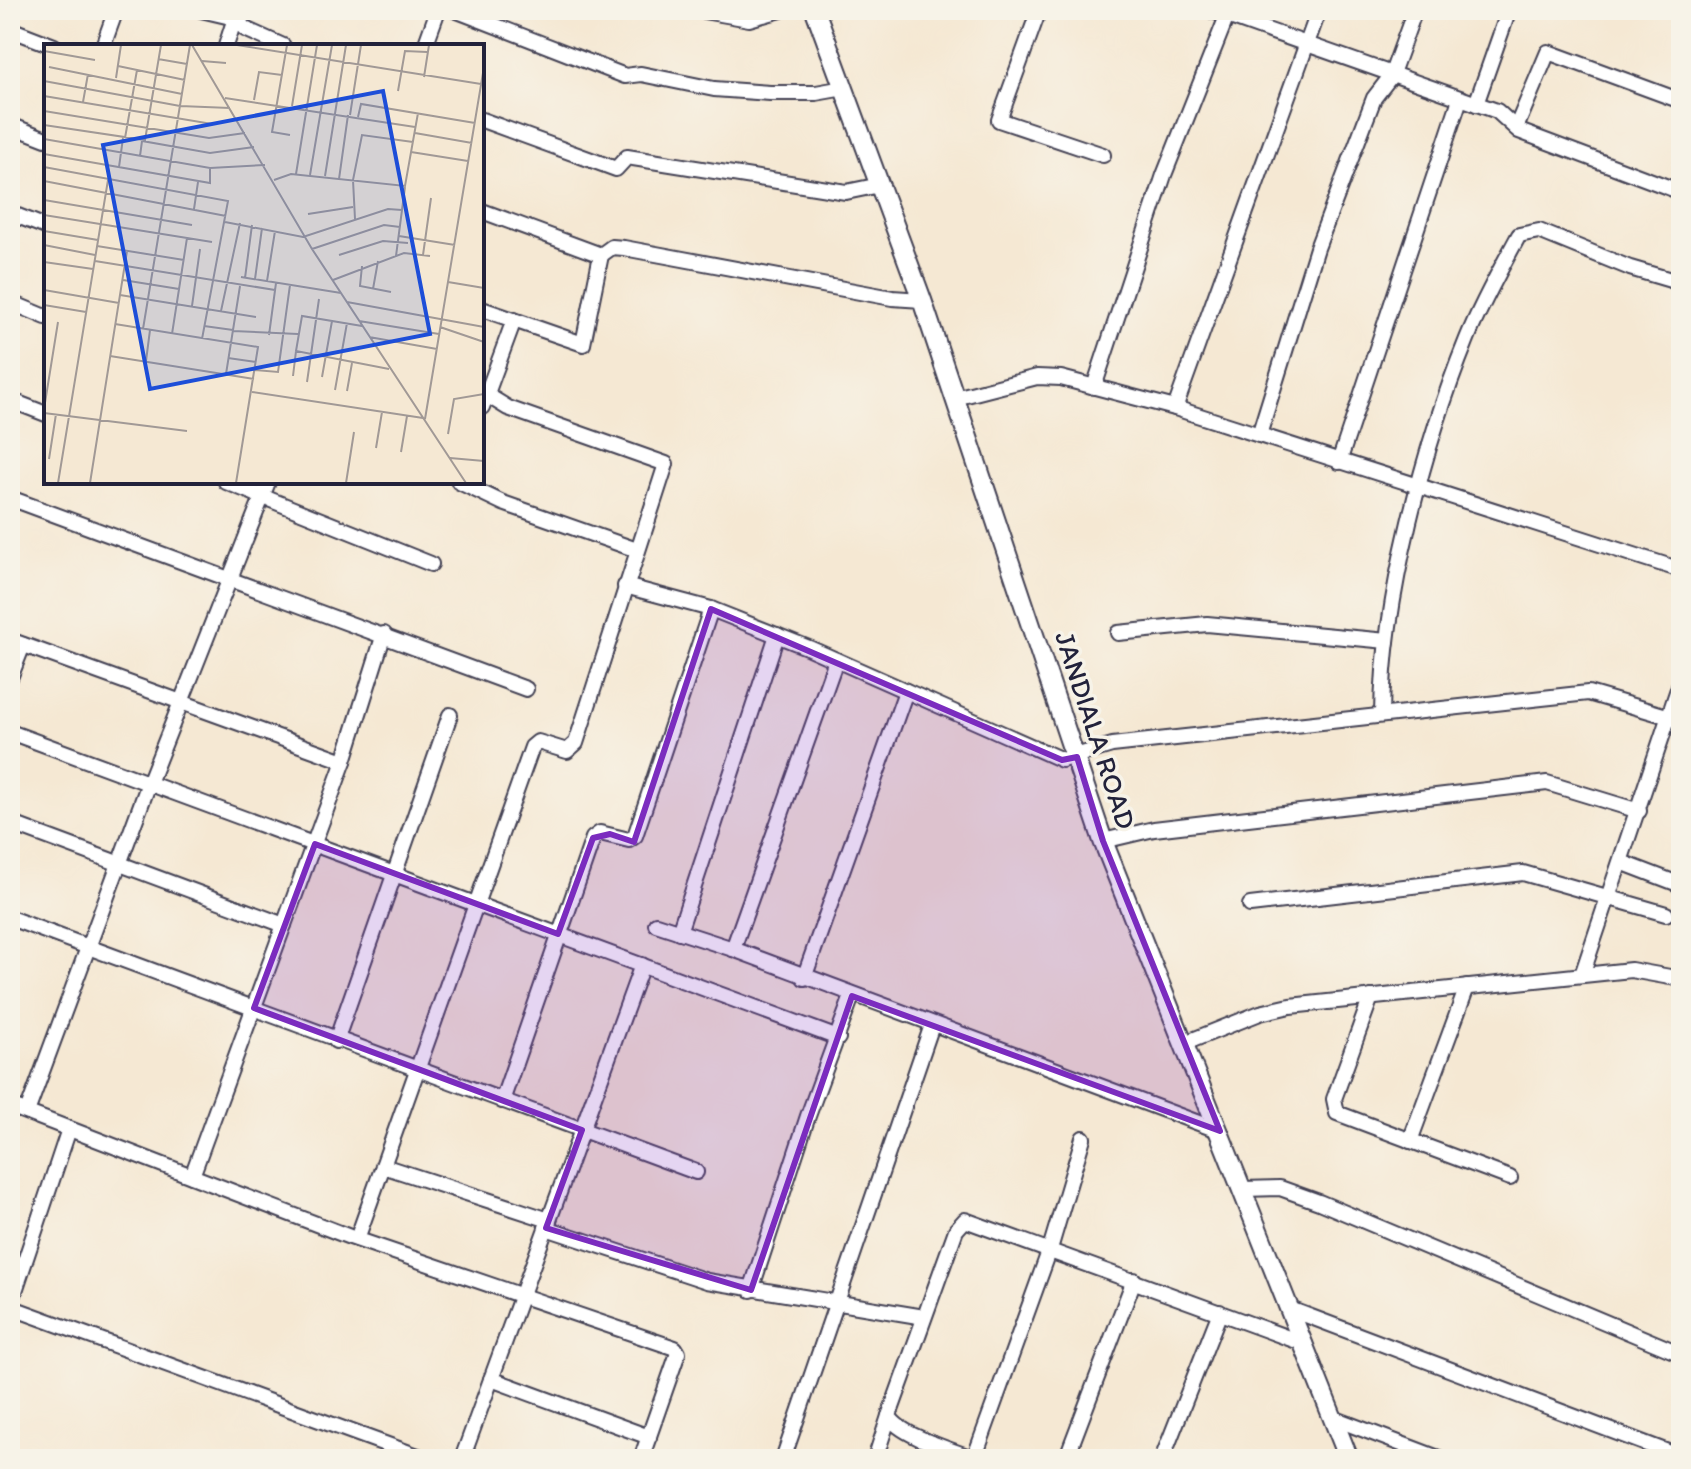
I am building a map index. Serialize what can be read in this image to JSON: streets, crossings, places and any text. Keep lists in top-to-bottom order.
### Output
{
  "streets": {
    "street": ["JANDIALA ROAD"]
  }
}
